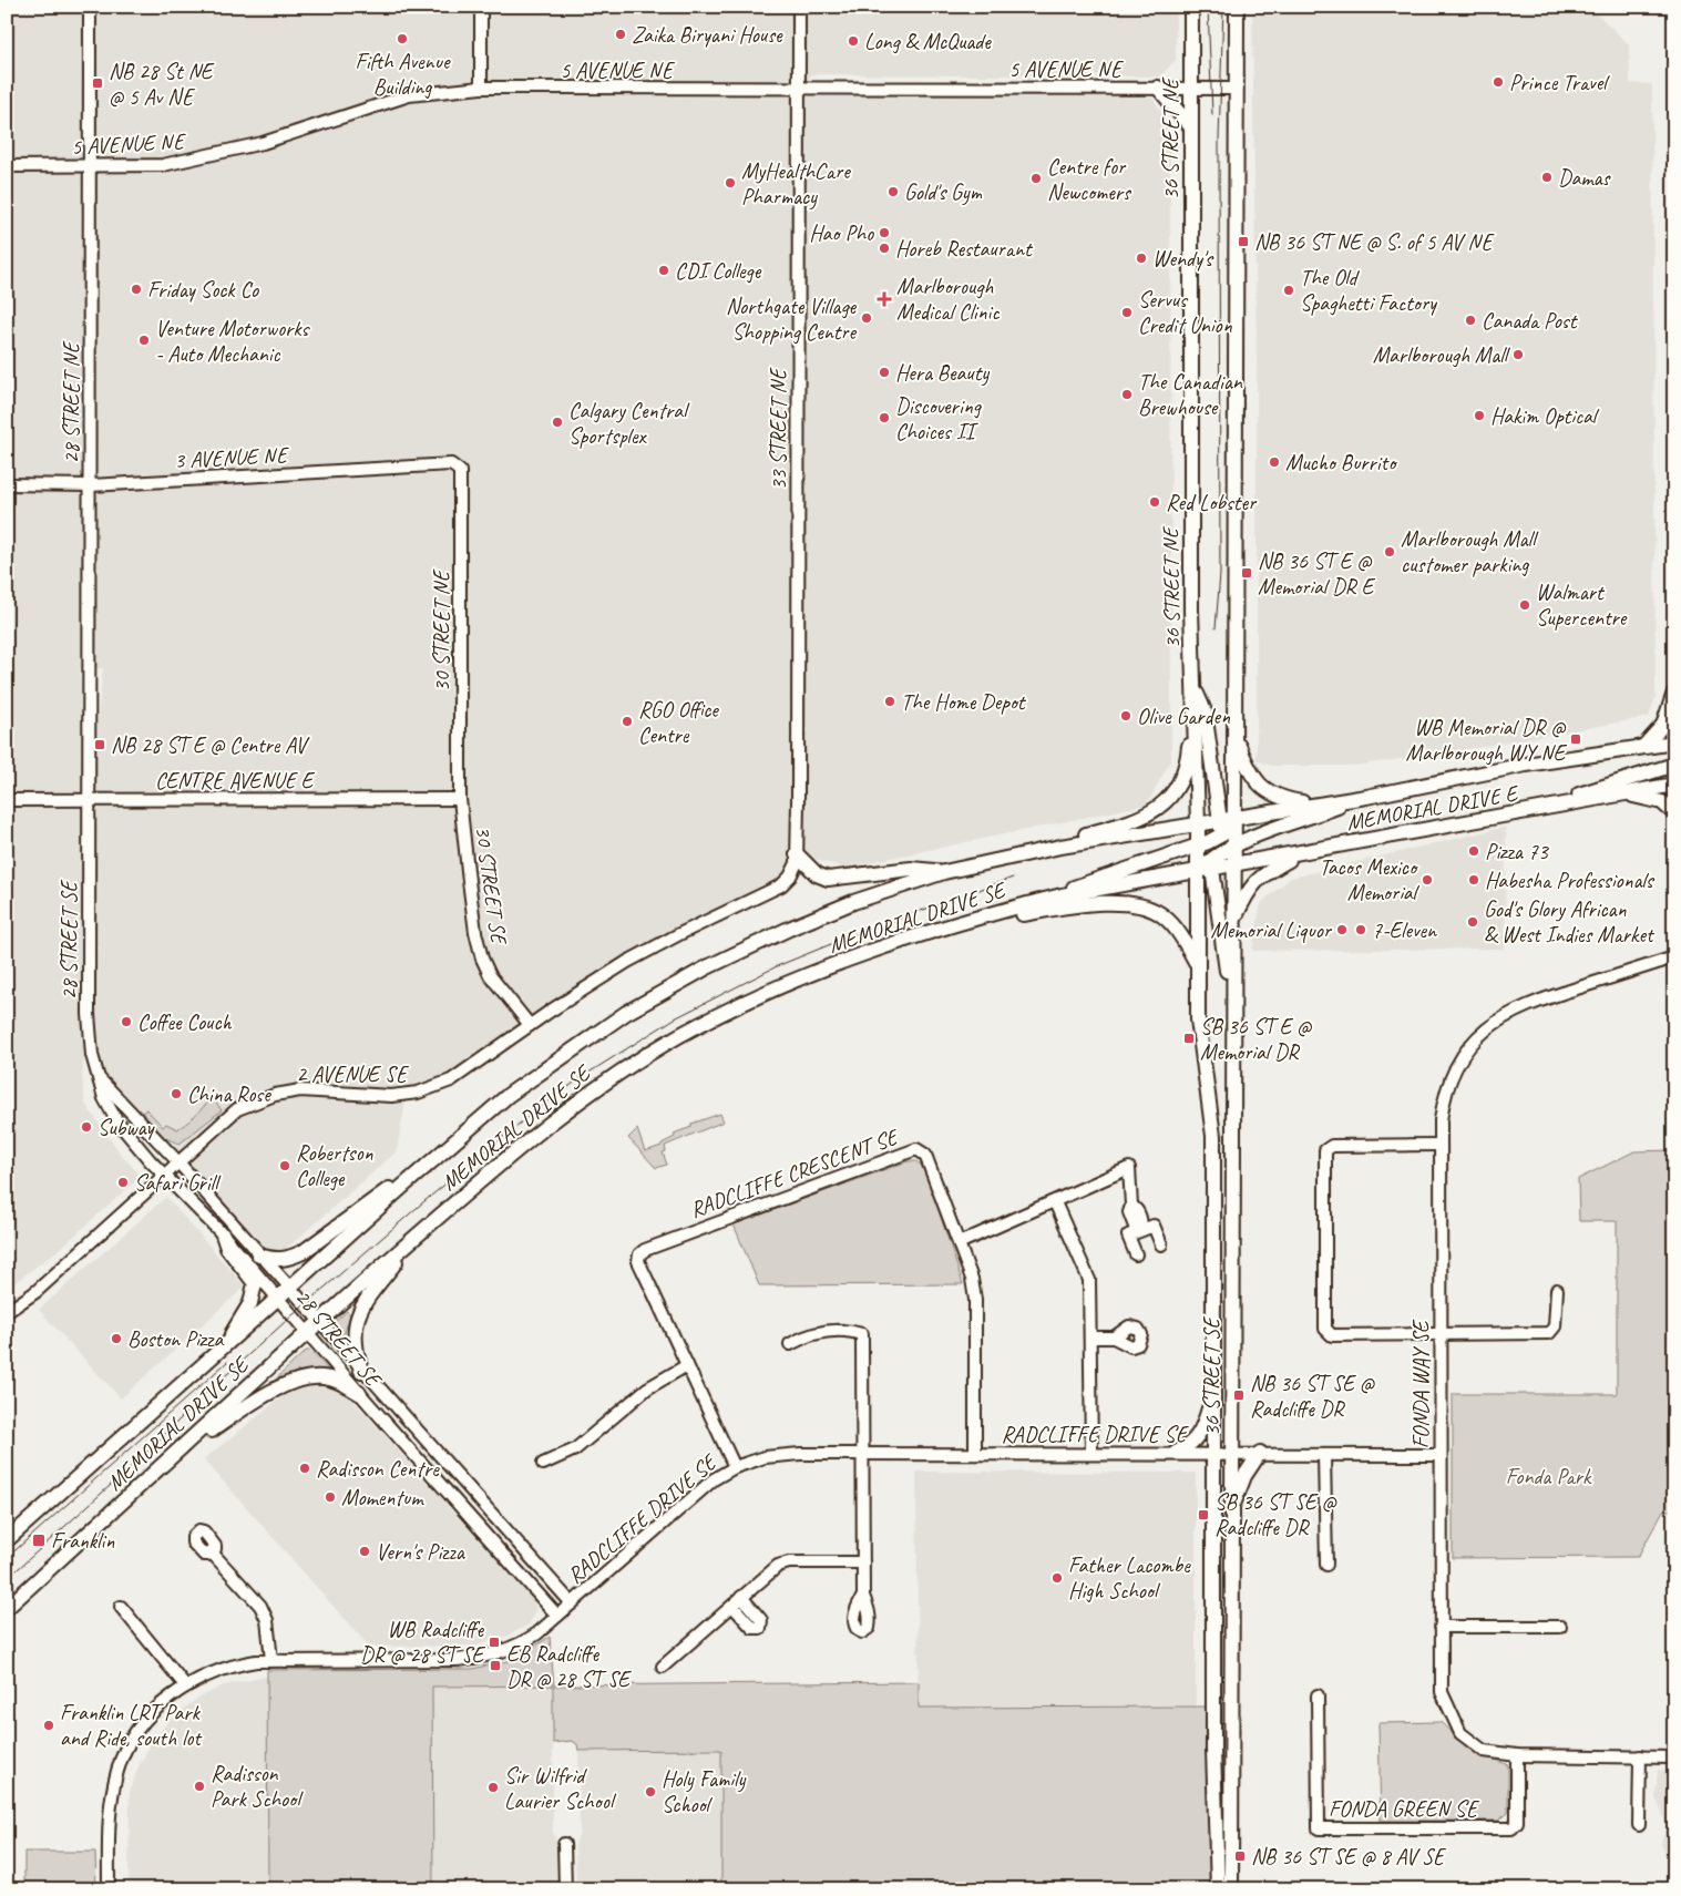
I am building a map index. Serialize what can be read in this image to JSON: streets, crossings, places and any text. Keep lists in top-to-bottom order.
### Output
{
  "streets": {
    "main road": [
      "36 STREET NE",
      "MEMORIAL DRIVE E",
      "MEMORIAL DRIVE SE",
      "36 STREET SE"
    ],
    "street": [
      "5 AVENUE NE",
      "28 STREET NE",
      "33 STREET NE",
      "3 AVENUE NE",
      "30 STREET NE",
      "CENTRE AVENUE E",
      "30 STREET SE",
      "28 STREET SE",
      "2 AVENUE SE",
      "RADCLIFFE CRESCENT SE",
      "FONDA WAY SE",
      "RADCLIFFE DRIVE SE",
      "FONDA GREEN SE"
    ]
  },
  "crossings": [
    ["5 AVENUE NE", "36 STREET NE"],
    ["5 AVENUE NE", "28 STREET NE"],
    ["5 AVENUE NE", "33 STREET NE"],
    ["36 STREET NE", "MEMORIAL DRIVE E"],
    ["36 STREET NE", "MEMORIAL DRIVE SE"],
    ["28 STREET NE", "3 AVENUE NE"],
    ["28 STREET NE", "CENTRE AVENUE E"],
    ["28 STREET NE", "28 STREET SE"],
    ["33 STREET NE", "2 AVENUE SE"],
    ["3 AVENUE NE", "30 STREET NE"],
    ["30 STREET NE", "CENTRE AVENUE E"],
    ["30 STREET NE", "30 STREET SE"],
    ["CENTRE AVENUE E", "30 STREET SE"],
    ["CENTRE AVENUE E", "28 STREET SE"],
    ["MEMORIAL DRIVE E", "MEMORIAL DRIVE SE"],
    ["MEMORIAL DRIVE E", "36 STREET SE"],
    ["30 STREET SE", "2 AVENUE SE"],
    ["MEMORIAL DRIVE SE", "28 STREET SE"],
    ["MEMORIAL DRIVE SE", "36 STREET SE"],
    ["28 STREET SE", "2 AVENUE SE"],
    ["28 STREET SE", "RADCLIFFE DRIVE SE"],
    ["RADCLIFFE CRESCENT SE", "RADCLIFFE DRIVE SE"],
    ["36 STREET SE", "RADCLIFFE DRIVE SE"],
    ["FONDA WAY SE", "RADCLIFFE DRIVE SE"],
    ["FONDA WAY SE", "FONDA GREEN SE"]
  ],
  "parks": ["Fonda Park"],
  "places": {
    "other": [
      "Zaika Biryani House",
      "Fifth Avenue Building",
      "Long & McQuade",
      "Prince Travel",
      "Damas",
      "Centre for Newcomers",
      "MyHealthCare Pharmacy",
      "Gold's Gym",
      "Hao Pho",
      "Horeb Restaurant",
      "Wendy's",
      "CDI College",
      "Friday Sock Co",
      "The Old Spaghetti Factory",
      "Servus Credit Union",
      "Northgate Village Shopping Centre",
      "Canada Post",
      "Venture Motorworks - Auto Mechanic",
      "Marlborough Mall",
      "Hera Beauty",
      "The Canadian Brewhouse",
      "Hakim Optical",
      "Discovering Choices II",
      "Calgary Central Sportsplex",
      "Mucho Burrito",
      "Red Lobster",
      "Marlborough Mall customer parking",
      "Walmart Supercentre",
      "The Home Depot",
      "Olive Garden",
      "RGO Office Centre",
      "Pizza 73",
      "Tacos Mexico Memorial",
      "Habesha Professionals",
      "God's Glory African & West Indies Market",
      "Memorial Liquor",
      "7-Eleven",
      "Coffee Couch",
      "China Rose",
      "Subway",
      "Robertson College",
      "Safari Grill",
      "Boston Pizza",
      "Radisson Centre",
      "Momentum",
      "Vern's Pizza",
      "Father Lacombe High School",
      "Franklin LRT Park and Ride, south lot",
      "Radisson Park School",
      "Sir Wilfrid Laurier School",
      "Holy Family School"
    ],
    "transit": [
      "NB 28 St NE @ 5 Av NE",
      "NB 36 ST NE @ S. of 5 AV NE",
      "NB 36 ST E @ Memorial DR E",
      "WB Memorial DR @ Marlborough WY NE",
      "NB 28 ST E @ Centre AV",
      "SB 36 ST E @ Memorial DR",
      "NB 36 ST SE @ Radcliffe DR",
      "SB 36 ST SE @ Radcliffe DR",
      "Franklin",
      "WB Radcliffe DR @ 28 ST SE",
      "EB Radcliffe DR @ 28 ST SE",
      "NB 36 ST SE @ 8 AV SE"
    ],
    "health": ["Marlborough Medical Clinic"]
  }
}
